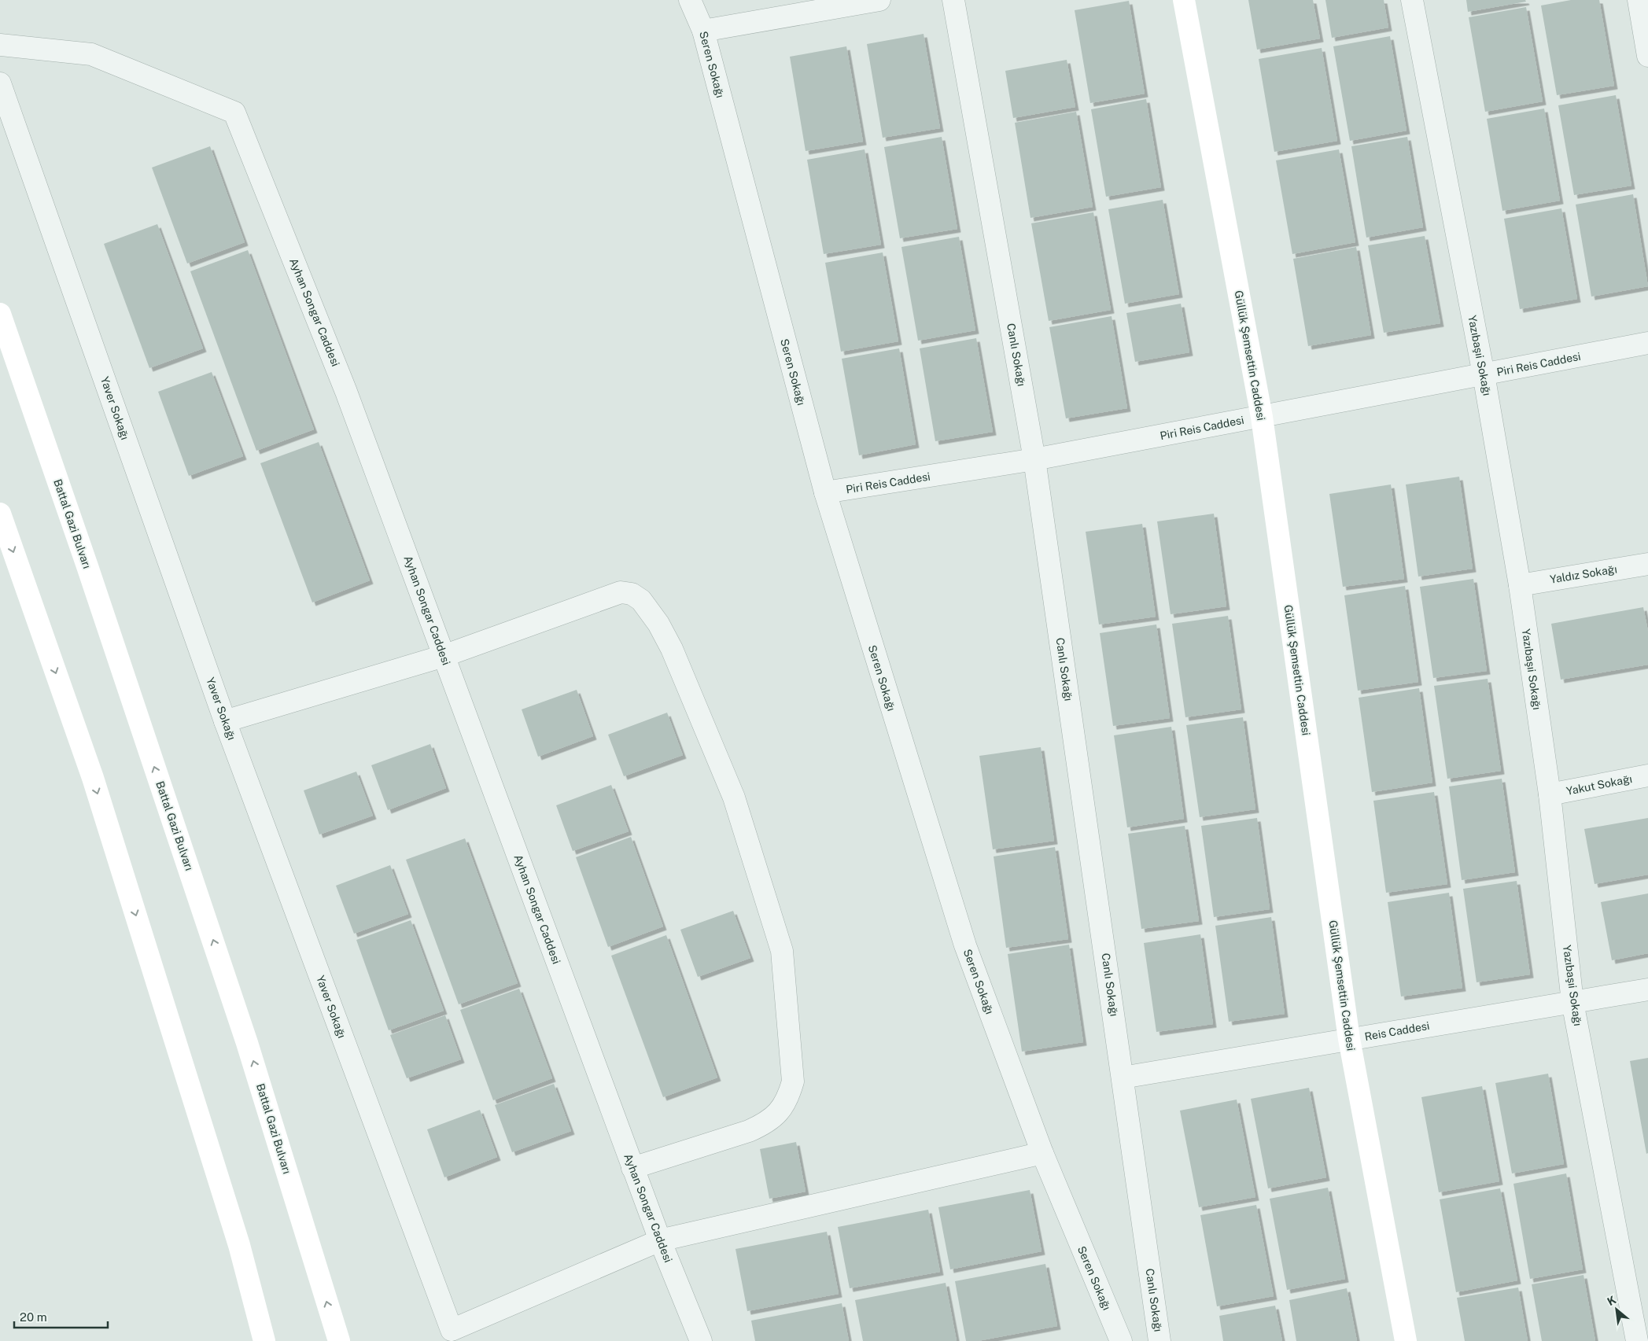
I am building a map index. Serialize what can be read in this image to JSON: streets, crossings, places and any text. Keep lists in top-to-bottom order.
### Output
{
  "streets": {
    "street": [
      "Seren Sokağı",
      "Ayhan Songar Caddesi",
      "Canlı Sokağı",
      "Güllük Şemsettin Caddesi",
      "Yazıbaşıi Sokağı",
      "Piri Reis Caddesi",
      "Yaver Sokağı",
      "Battal Gazi Bulvarı",
      "Yaldız Sokağı",
      "Yakut Sokağı",
      "Reis Caddesi"
    ]
  },
  "crossings": [
    ["Seren Sokağı", "Piri Reis Caddesi"],
    ["Ayhan Songar Caddesi", "Yaver Sokağı"],
    ["Canlı Sokağı", "Piri Reis Caddesi"],
    ["Canlı Sokağı", "Reis Caddesi"],
    ["Güllük Şemsettin Caddesi", "Piri Reis Caddesi"],
    ["Güllük Şemsettin Caddesi", "Reis Caddesi"],
    ["Yazıbaşıi Sokağı", "Piri Reis Caddesi"],
    ["Yazıbaşıi Sokağı", "Yaldız Sokağı"],
    ["Yazıbaşıi Sokağı", "Yakut Sokağı"],
    ["Yazıbaşıi Sokağı", "Reis Caddesi"]
  ],
  "scale_bar": "20 m",
  "north": "top left"
}
